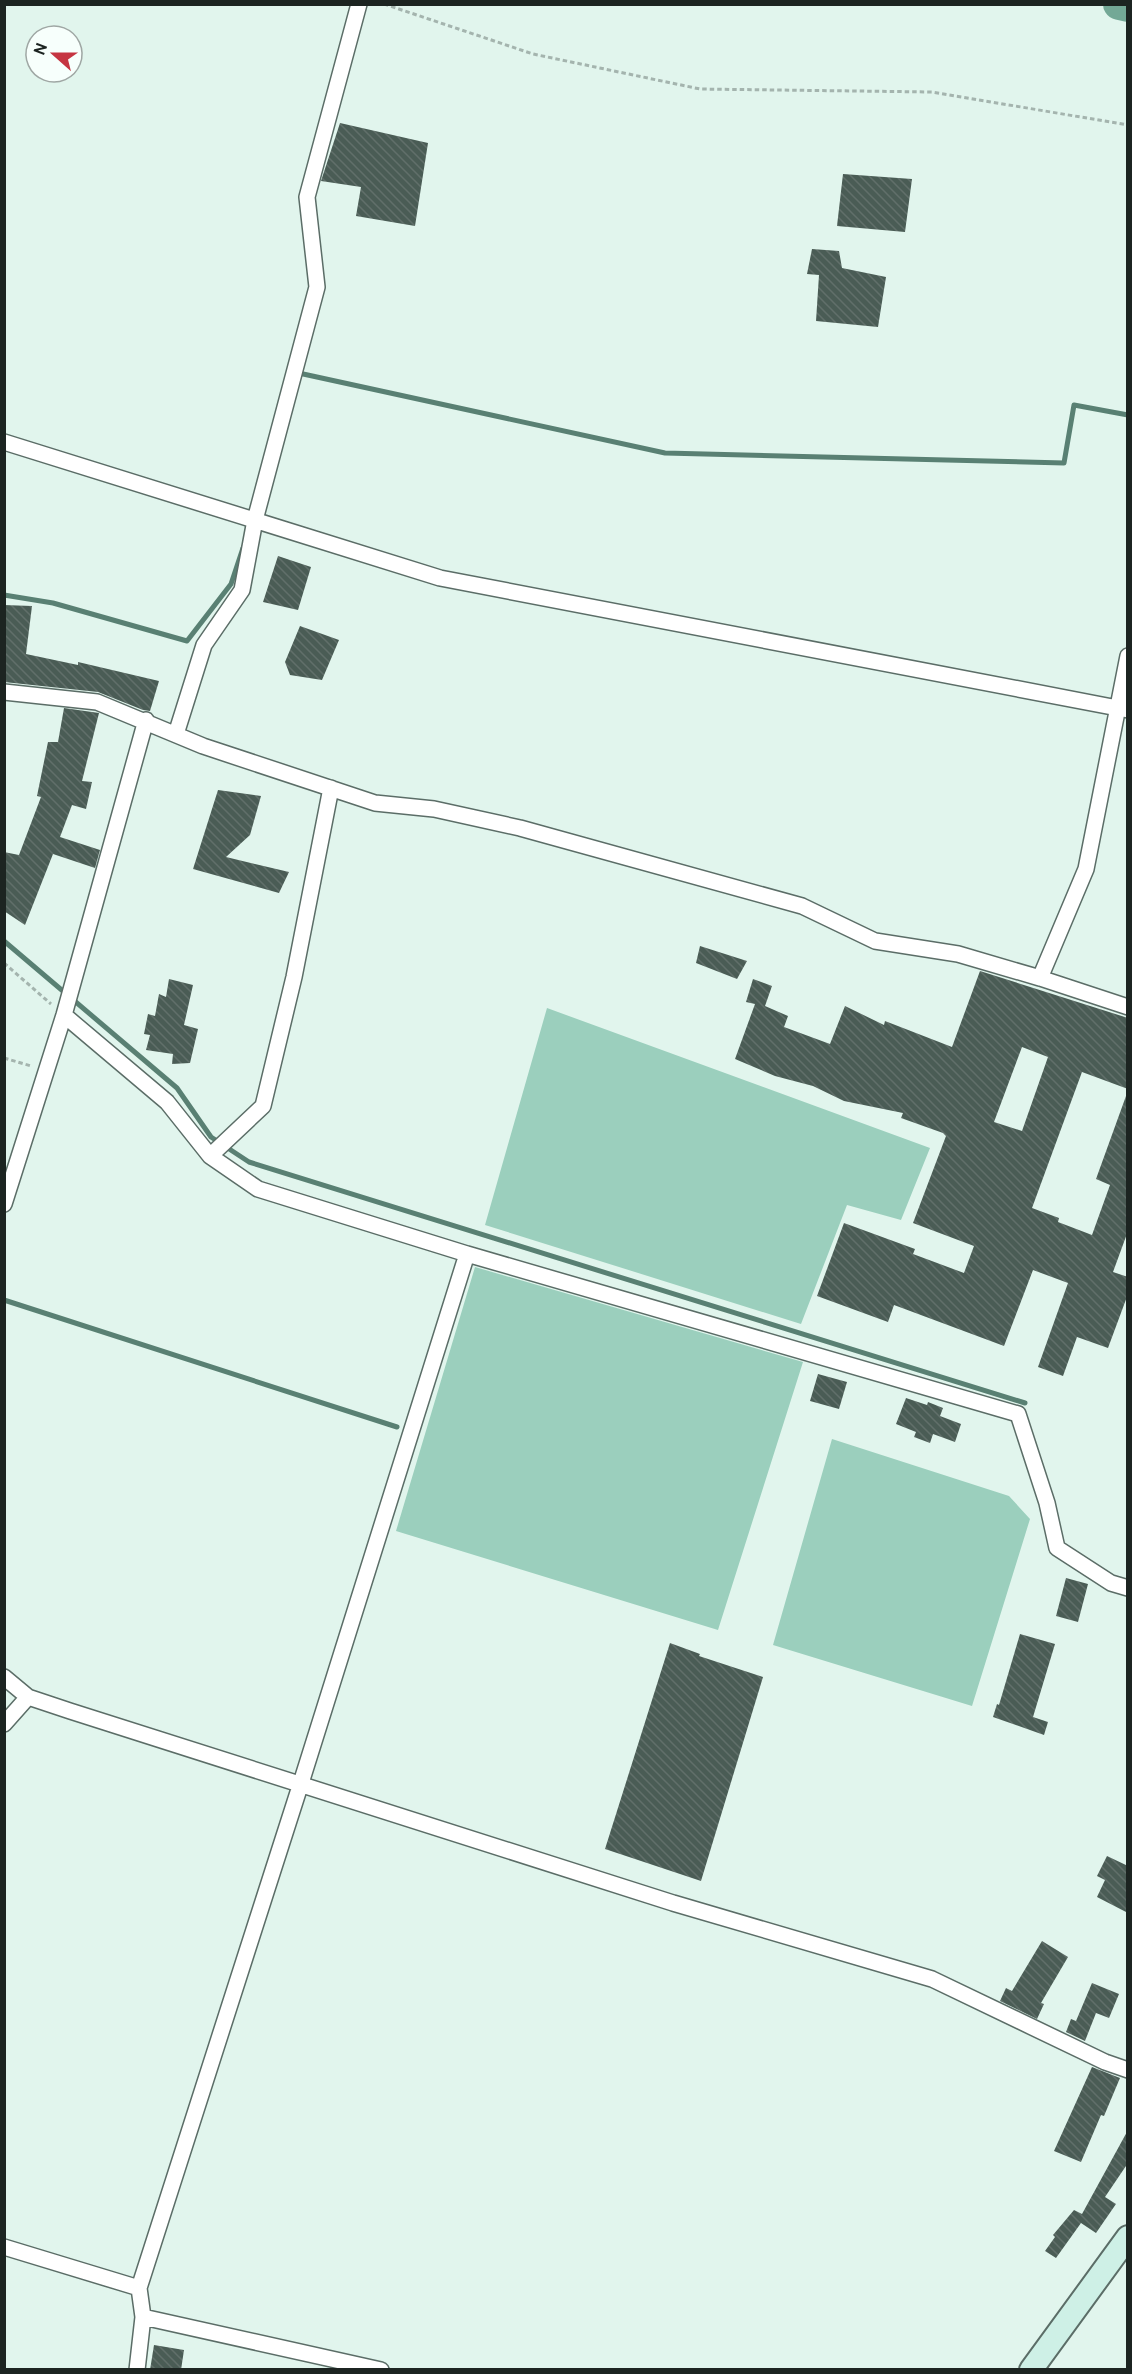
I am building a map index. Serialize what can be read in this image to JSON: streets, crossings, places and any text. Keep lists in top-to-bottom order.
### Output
{
  "north": "left"
}
